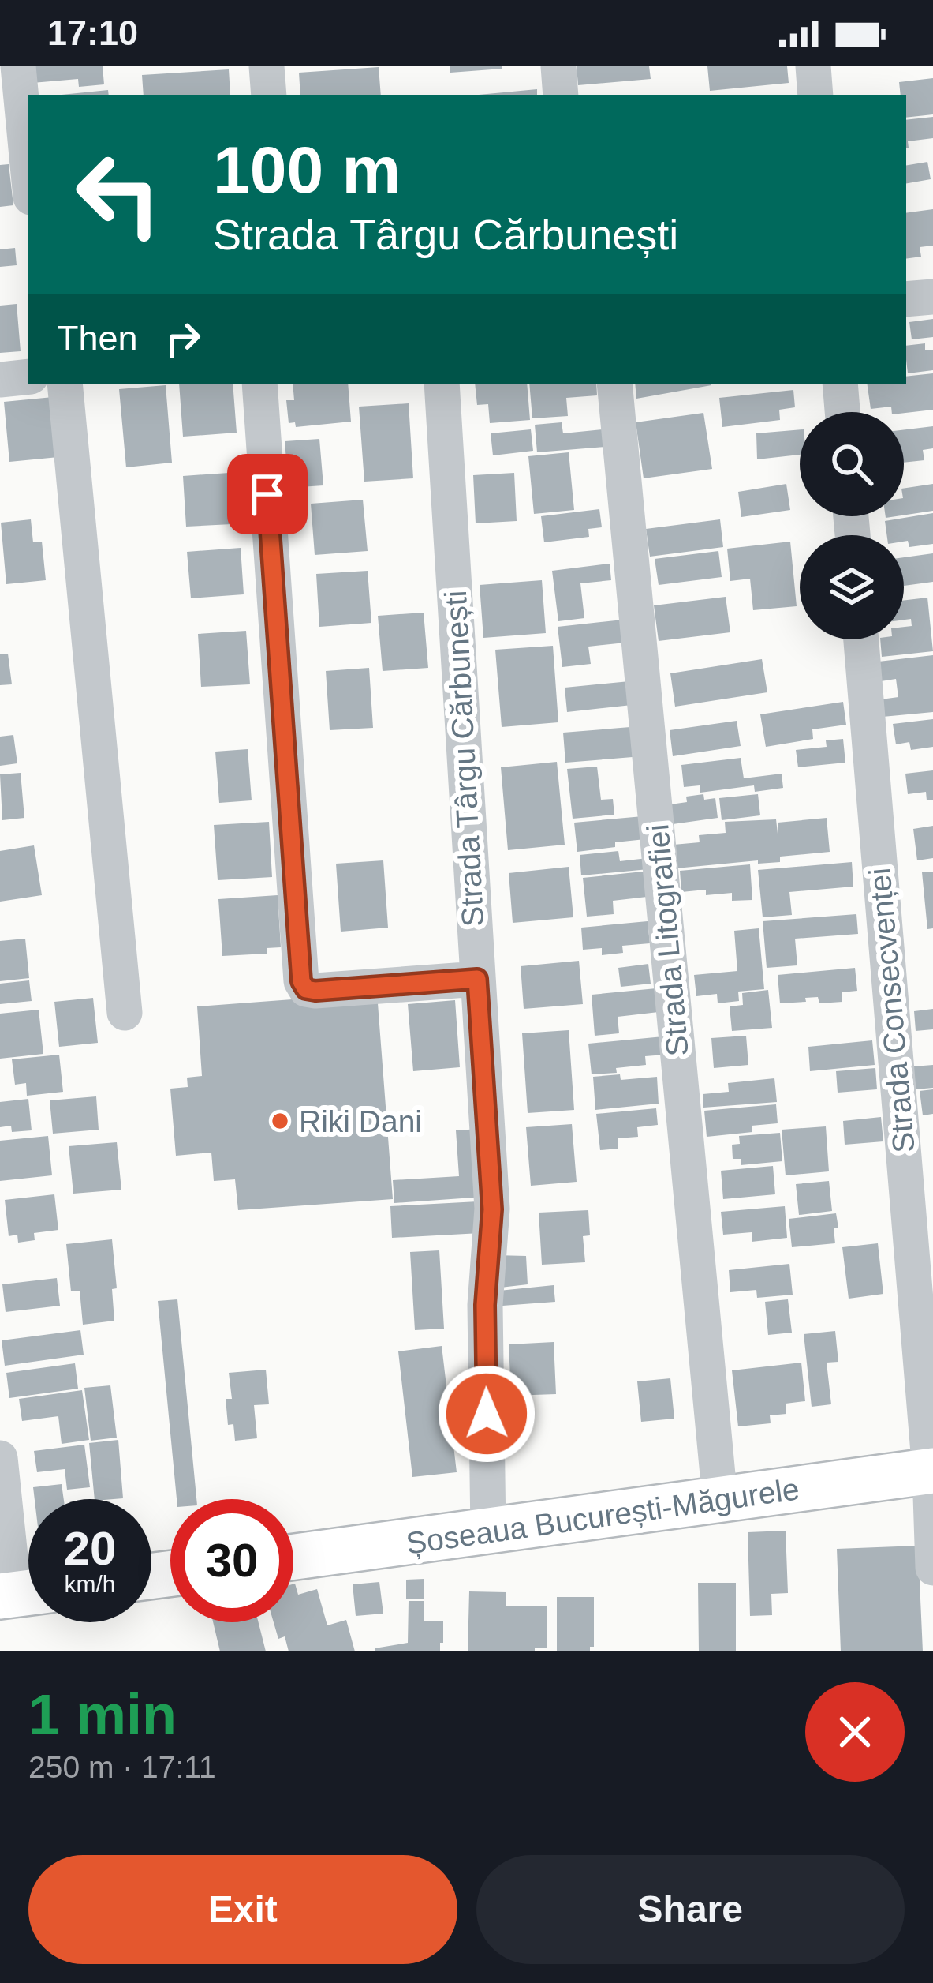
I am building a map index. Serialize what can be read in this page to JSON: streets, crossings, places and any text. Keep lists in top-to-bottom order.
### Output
{
  "streets": {
    "main road": ["Șoseaua București-Măgurele"],
    "street": ["Strada Târgu Cărbunești", "Strada Litografiei", "Strada Consecvenței"]
  },
  "crossings": [
    ["Strada Târgu Cărbunești", "Șoseaua București-Măgurele"],
    ["Strada Litografiei", "Șoseaua București-Măgurele"],
    ["Strada Consecvenței", "Șoseaua București-Măgurele"]
  ],
  "places": ["Riki Dani"],
  "page": {
    "status": "17:10",
    "turn": ["100 m", "Strada Târgu Cărbunești"],
    "then": "Then",
    "speed": "20 km/h",
    "limit": "30",
    "heading": ["1 min", "250 m · 17:11"],
    "buttons": ["Exit", "Share"]
  }
}
